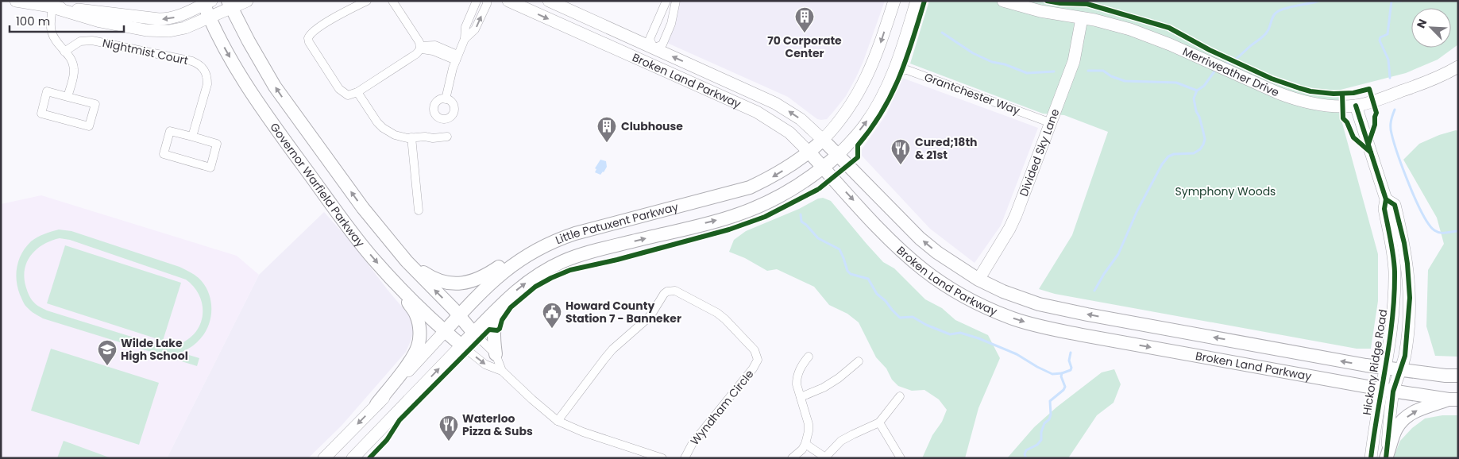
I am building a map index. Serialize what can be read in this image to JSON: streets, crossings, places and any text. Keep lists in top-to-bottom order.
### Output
{
  "streets": {
    "main road": ["Broken Land Parkway", "Governor Warfield Parkway", "Little Patuxent Parkway"],
    "street": [
      "Nightmist Court",
      "Merriweather Drive",
      "Grantchester Way",
      "Divided Sky Lane",
      "Hickory Ridge Road",
      "Wyndham Circle"
    ]
  },
  "crossings": [
    ["Merriweather Drive", "Divided Sky Lane"],
    ["Merriweather Drive", "Hickory Ridge Road"],
    ["Broken Land Parkway", "Divided Sky Lane"],
    ["Broken Land Parkway", "Little Patuxent Parkway"],
    ["Broken Land Parkway", "Hickory Ridge Road"],
    ["Grantchester Way", "Divided Sky Lane"],
    ["Grantchester Way", "Little Patuxent Parkway"],
    ["Governor Warfield Parkway", "Little Patuxent Parkway"]
  ],
  "parks": ["Symphony Woods"],
  "places": {
    "building": ["70 Corporate Center", "Clubhouse"],
    "restaurant": ["Cured;18th & 21st", "Waterloo Pizza & Subs"],
    "public building": ["Howard County Station 7 - Banneker"],
    "school or university": ["Wilde Lake High School"]
  },
  "scale_bar": "100 m",
  "north": "top left"
}
